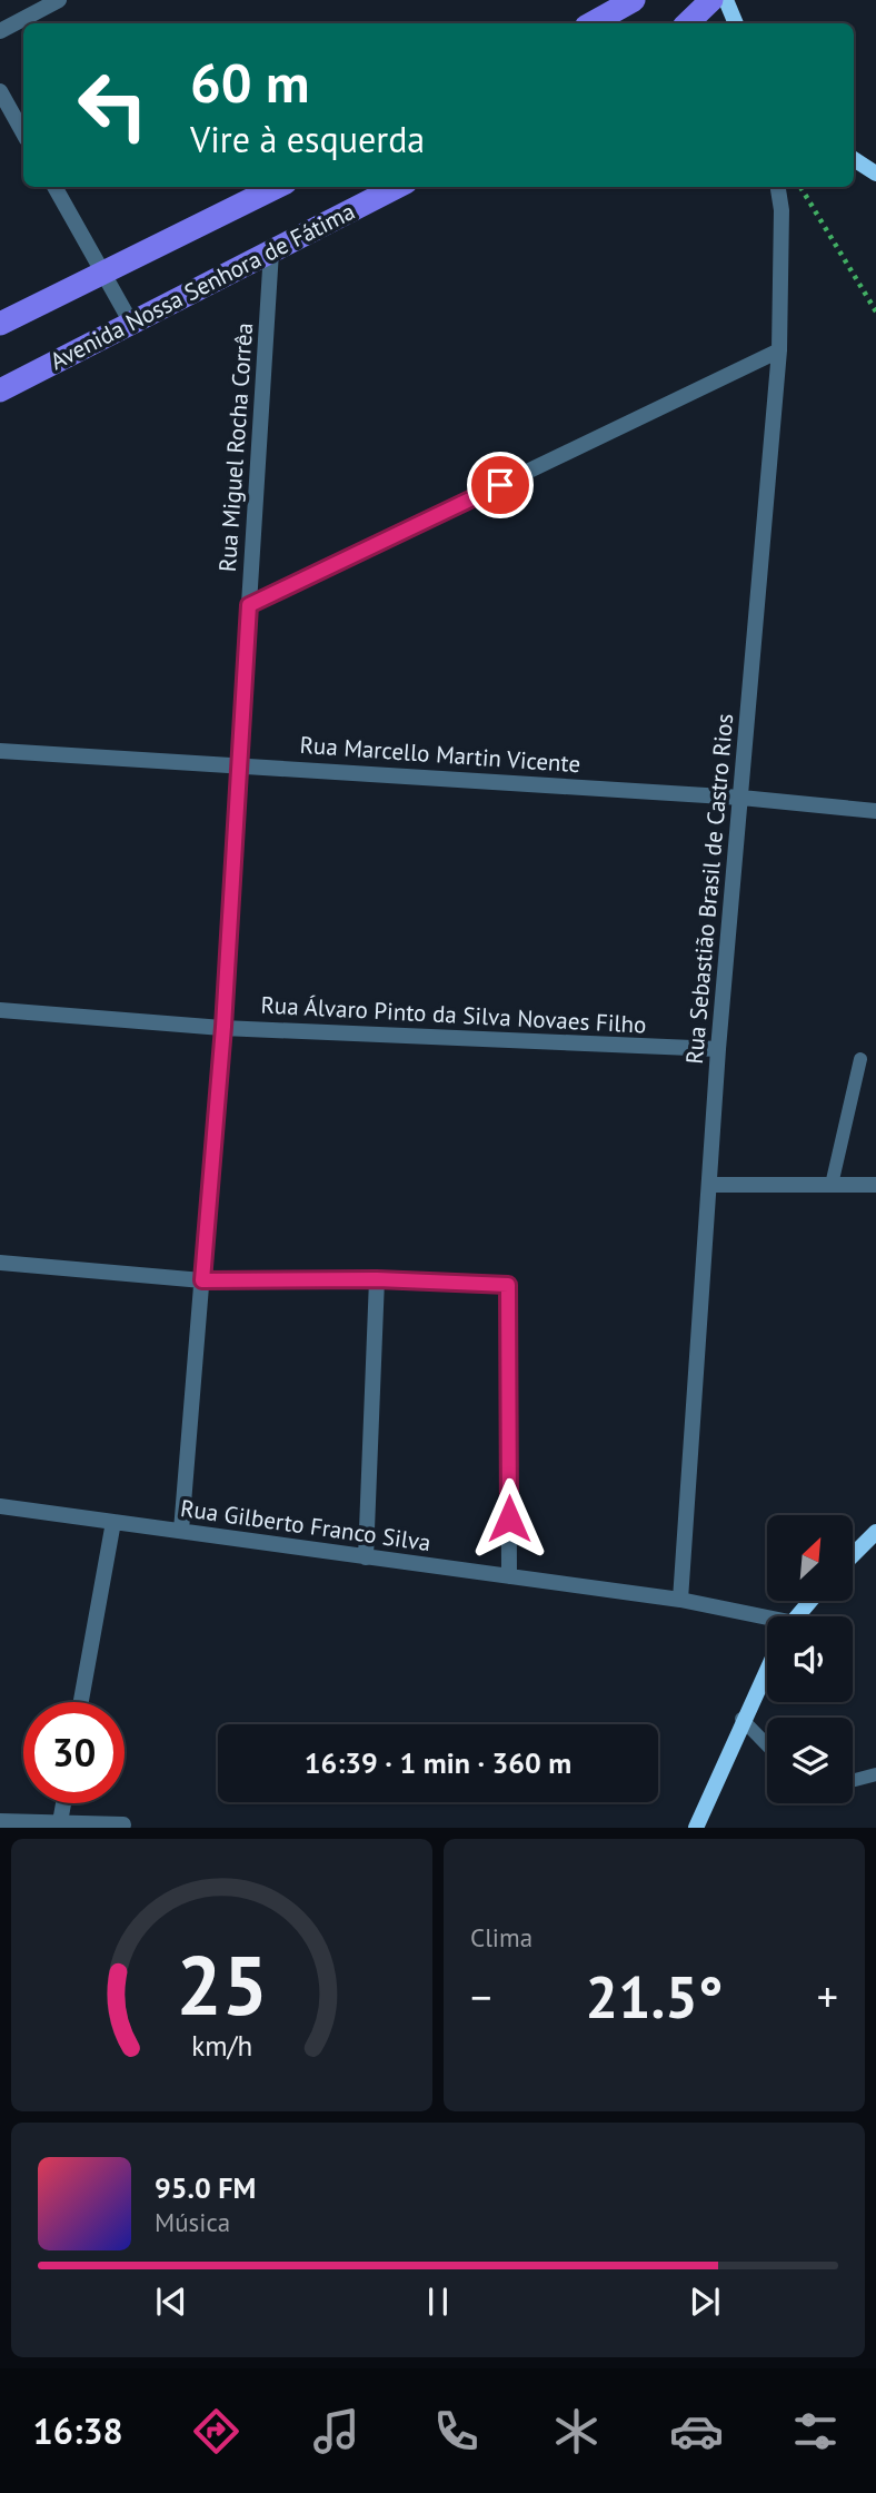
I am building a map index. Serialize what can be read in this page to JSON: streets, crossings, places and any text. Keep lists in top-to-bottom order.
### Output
{
  "streets": {
    "main road": ["Avenida Nossa Senhora de Fátima"],
    "street": [
      "Rua Miguel Rocha Corrêa",
      "Rua Marcello Martin Vicente",
      "Rua Sebastião Brasil de Castro Rios",
      "Rua Álvaro Pinto da Silva Novaes Filho",
      "Rua Gilberto Franco Silva"
    ]
  },
  "crossings": [
    ["Avenida Nossa Senhora de Fátima", "Rua Miguel Rocha Corrêa"],
    ["Rua Miguel Rocha Corrêa", "Rua Marcello Martin Vicente"],
    ["Rua Miguel Rocha Corrêa", "Rua Álvaro Pinto da Silva Novaes Filho"],
    ["Rua Miguel Rocha Corrêa", "Rua Gilberto Franco Silva"],
    ["Rua Marcello Martin Vicente", "Rua Sebastião Brasil de Castro Rios"],
    ["Rua Sebastião Brasil de Castro Rios", "Rua Álvaro Pinto da Silva Novaes Filho"],
    ["Rua Sebastião Brasil de Castro Rios", "Rua Gilberto Franco Silva"]
  ],
  "north": "top right",
  "page": {
    "turn": ["60 m", "Vire à esquerda"],
    "limit": "30",
    "trip": "16:39 · 1 min · 360 m",
    "tile": "Clima",
    "heat": ["−", "21.5°", "+"],
    "song": ["95.0 FM", "Música"],
    "tabs": "16:38",
    "gauge": ["25", "km/h"]
  }
}
